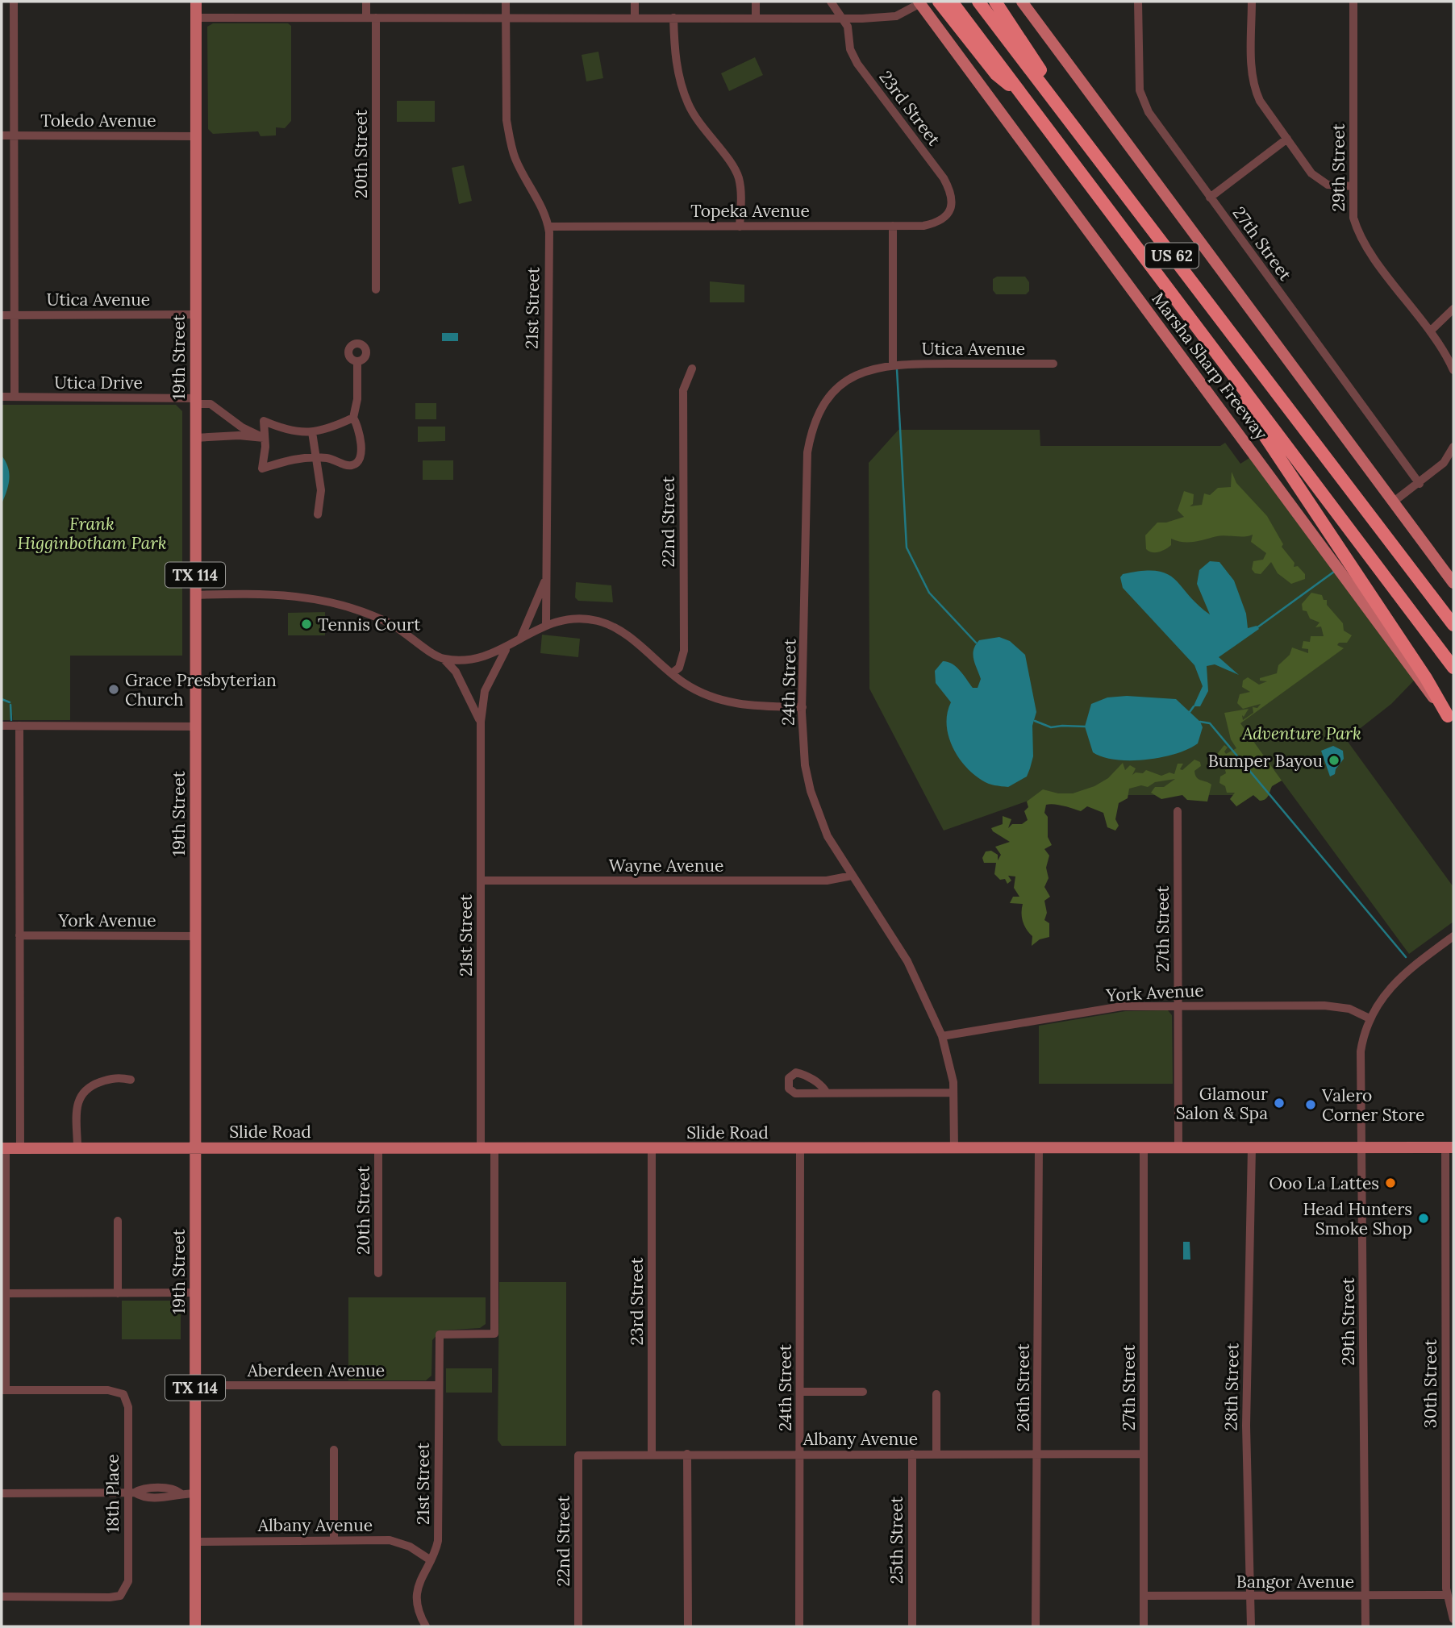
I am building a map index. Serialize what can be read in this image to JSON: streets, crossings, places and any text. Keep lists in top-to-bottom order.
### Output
{
  "streets": {
    "highway": ["US 62", "Marsha Sharp Freeway"],
    "main road": ["19th Street", "TX 114", "Slide Road"],
    "street": [
      "23rd Street",
      "Toledo Avenue",
      "20th Street",
      "29th Street",
      "Topeka Avenue",
      "27th Street",
      "Utica Avenue",
      "21st Street",
      "Utica Drive",
      "22nd Street",
      "24th Street",
      "Wayne Avenue",
      "York Avenue",
      "Aberdeen Avenue",
      "30th Street",
      "28th Street",
      "26th Street",
      "Albany Avenue",
      "18th Place",
      "25th Street",
      "Bangor Avenue"
    ]
  },
  "crossings": [
    ["23rd Street", "Topeka Avenue"],
    ["23rd Street", "Slide Road"],
    ["23rd Street", "Albany Avenue"],
    ["Toledo Avenue", "19th Street"],
    ["20th Street", "Slide Road"],
    ["29th Street", "York Avenue"],
    ["29th Street", "Slide Road"],
    ["29th Street", "Bangor Avenue"],
    ["Topeka Avenue", "21st Street"],
    ["27th Street", "York Avenue"],
    ["27th Street", "Slide Road"],
    ["27th Street", "Albany Avenue"],
    ["27th Street", "Bangor Avenue"],
    ["Utica Avenue", "19th Street"],
    ["Utica Avenue", "24th Street"],
    ["21st Street", "Wayne Avenue"],
    ["21st Street", "Slide Road"],
    ["21st Street", "Aberdeen Avenue"],
    ["21st Street", "Albany Avenue"],
    ["19th Street", "Utica Drive"],
    ["19th Street", "York Avenue"],
    ["19th Street", "Slide Road"],
    ["19th Street", "Aberdeen Avenue"],
    ["19th Street", "Albany Avenue"],
    ["22nd Street", "Albany Avenue"],
    ["24th Street", "Wayne Avenue"],
    ["24th Street", "York Avenue"],
    ["24th Street", "Slide Road"],
    ["24th Street", "Albany Avenue"],
    ["Slide Road", "30th Street"],
    ["Slide Road", "28th Street"],
    ["Slide Road", "26th Street"],
    ["30th Street", "Bangor Avenue"],
    ["28th Street", "Bangor Avenue"],
    ["26th Street", "Albany Avenue"],
    ["Albany Avenue", "25th Street"]
  ],
  "parks": ["Frank Higginbotham Park", "Adventure Park"],
  "places": [
    "Tennis Court",
    "Grace Presbyterian Church",
    "Bumper Bayou",
    "Glamour Salon & Spa",
    "Valero Corner Store",
    "Ooo La Lattes",
    "Head Hunters Smoke Shop"
  ]
}
